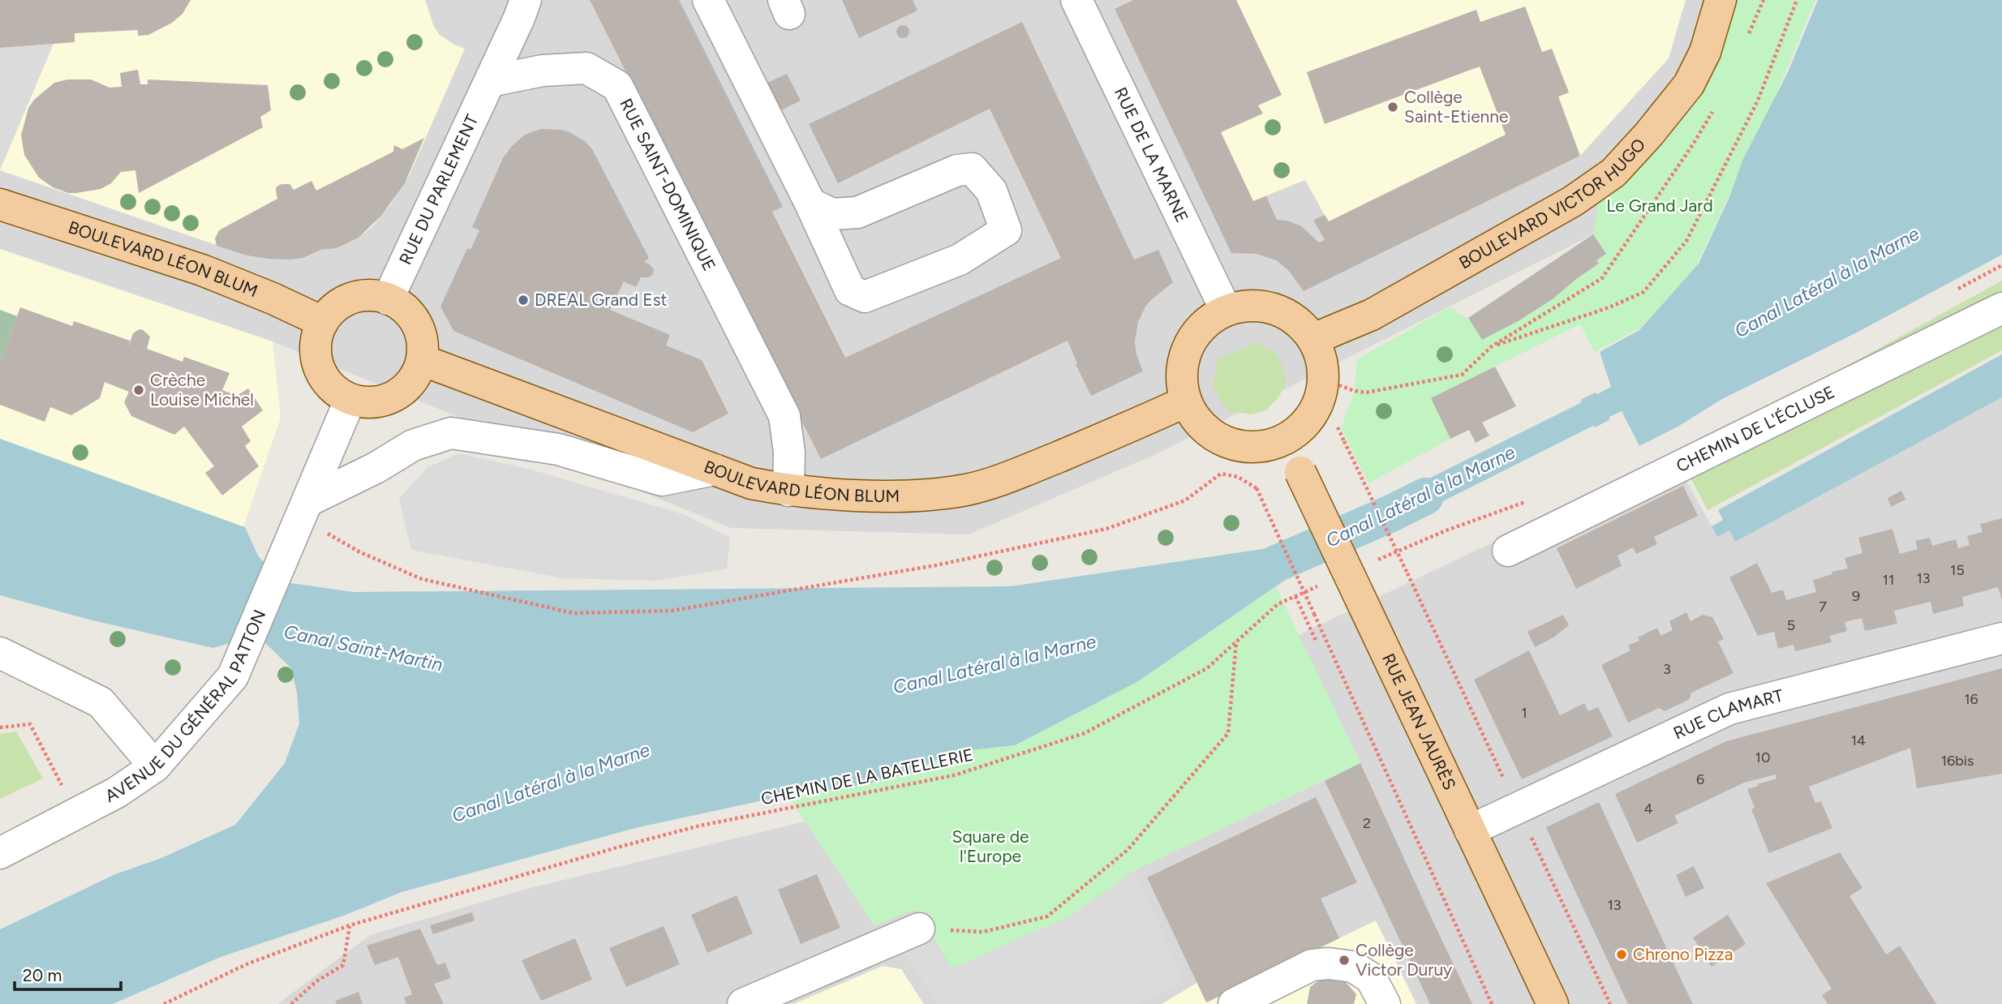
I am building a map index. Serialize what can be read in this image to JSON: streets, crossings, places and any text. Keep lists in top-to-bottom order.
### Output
{
  "streets": {
    "main road": ["BOULEVARD VICTOR HUGO", "BOULEVARD LÉON BLUM", "RUE JEAN JAURÈS"],
    "street": [
      "RUE DE LA MARNE",
      "RUE SAINT-DOMINIQUE",
      "RUE DU PARLEMENT",
      "CHEMIN DE L'ÉCLUSE",
      "AVENUE DU GÉNÉRAL PATTON",
      "RUE CLAMART"
    ],
    "path": ["CHEMIN DE LA BATELLERIE"]
  },
  "crossings": [
    ["RUE DE LA MARNE", "BOULEVARD VICTOR HUGO"],
    ["RUE DE LA MARNE", "BOULEVARD LÉON BLUM"],
    ["RUE DE LA MARNE", "RUE JEAN JAURÈS"],
    ["RUE SAINT-DOMINIQUE", "RUE DU PARLEMENT"],
    ["RUE SAINT-DOMINIQUE", "BOULEVARD LÉON BLUM"],
    ["RUE DU PARLEMENT", "BOULEVARD LÉON BLUM"],
    ["RUE DU PARLEMENT", "AVENUE DU GÉNÉRAL PATTON"],
    ["BOULEVARD VICTOR HUGO", "BOULEVARD LÉON BLUM"],
    ["BOULEVARD VICTOR HUGO", "RUE JEAN JAURÈS"],
    ["BOULEVARD LÉON BLUM", "AVENUE DU GÉNÉRAL PATTON"],
    ["BOULEVARD LÉON BLUM", "RUE JEAN JAURÈS"],
    ["RUE CLAMART", "RUE JEAN JAURÈS"]
  ],
  "water": ["Canal Latéral à la Marne", "Canal Saint-Martin"],
  "parks": ["Le Grand Jard", "Square de l'Europe"],
  "places": [
    "Collège Saint-Etienne",
    "DREAL Grand Est",
    "Crèche Louise Michel",
    "Chrono Pizza",
    "Collège Victor Duruy"
  ],
  "house_numbers": [
    "15",
    "13",
    "11",
    "9",
    "7",
    "5",
    "3",
    "16",
    "1",
    "14",
    "10",
    "16bis",
    "6",
    "4",
    "2",
    "13"
  ],
  "scale_bar": "20 m"
}
